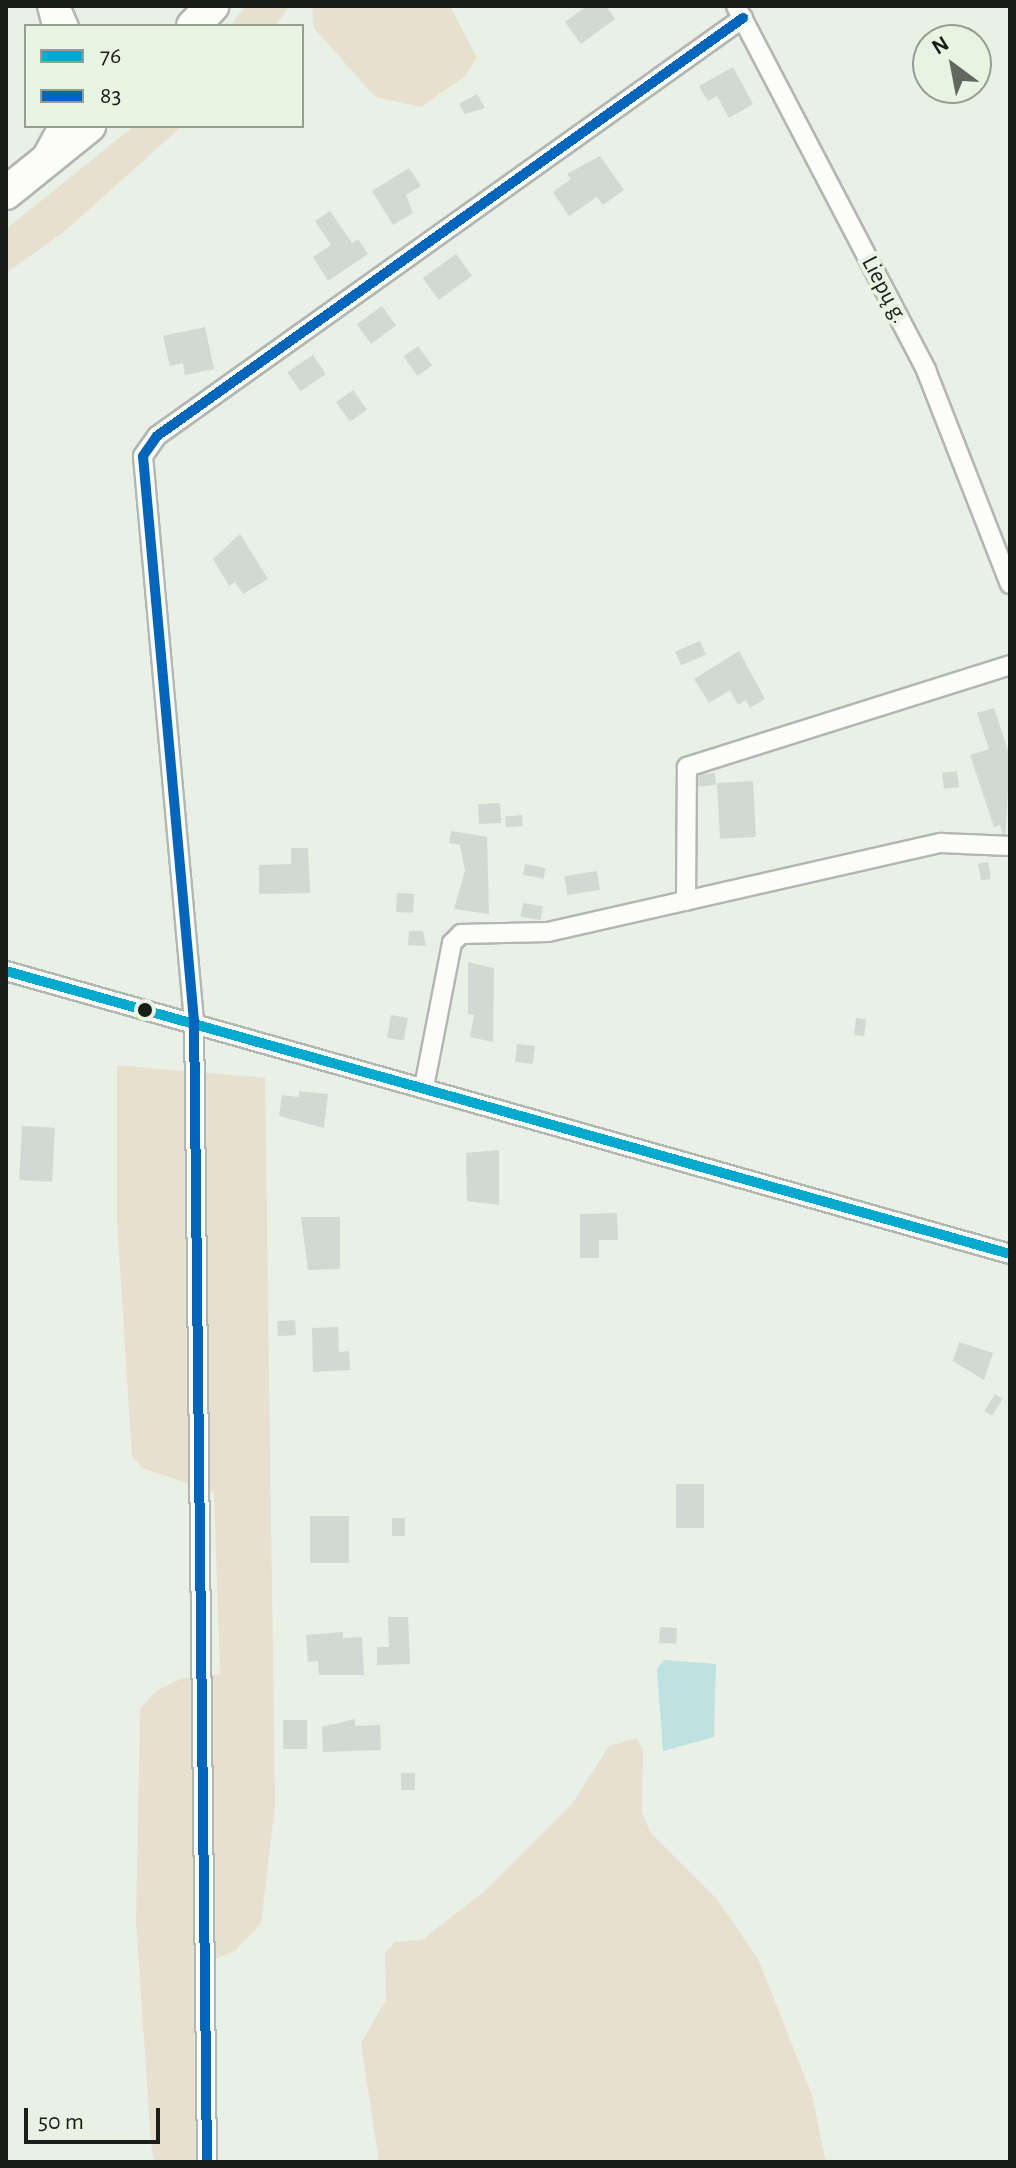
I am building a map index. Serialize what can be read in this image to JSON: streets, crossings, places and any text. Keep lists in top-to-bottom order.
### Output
{
  "streets": {
    "street": ["Liepų g."]
  },
  "lines": ["transit line 83", "transit line 76"],
  "legend": ["76", "83"],
  "scale_bar": "50 m",
  "north": "top left"
}
